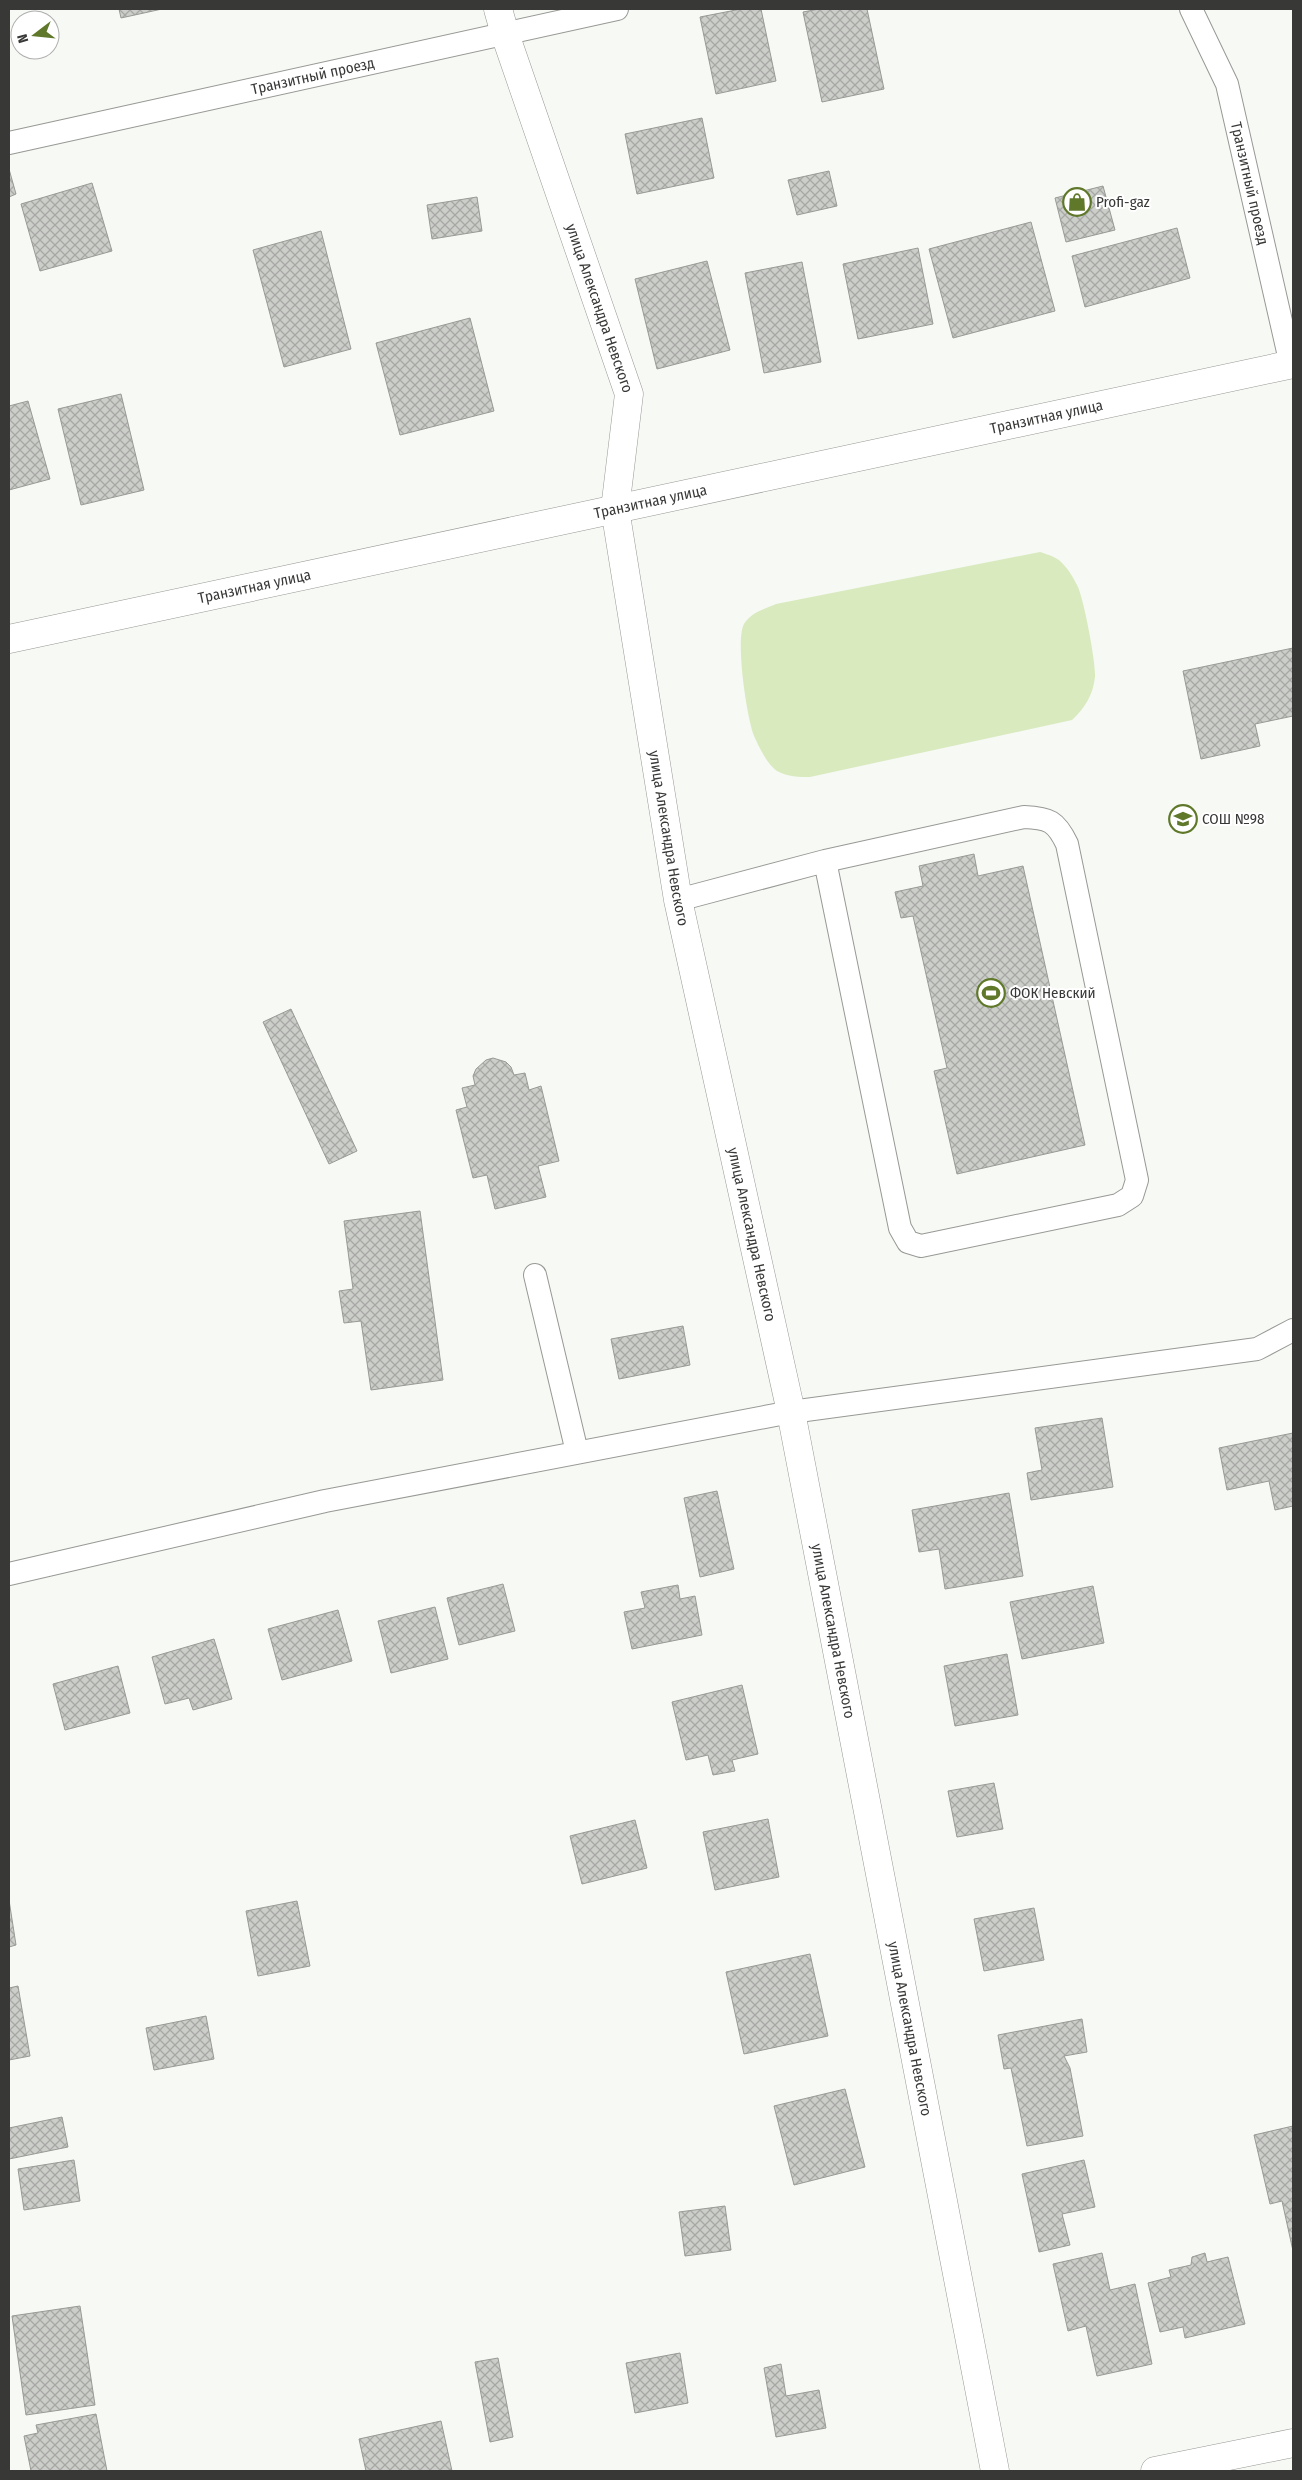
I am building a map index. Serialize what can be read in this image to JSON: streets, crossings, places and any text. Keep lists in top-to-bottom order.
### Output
{
  "streets": {
    "street": ["улица Александра Невского", "Транзитная улица"],
    "lane": ["Транзитный проезд"]
  },
  "crossings": [
    ["Транзитный проезд", "улица Александра Невского"],
    ["Транзитный проезд", "Транзитная улица"],
    ["улица Александра Невского", "Транзитная улица"]
  ],
  "places": {
    "shop": ["Profi-gaz"],
    "school or university": ["СОШ №98"],
    "sports": ["ФОК Невский"]
  },
  "north": "left"
}
